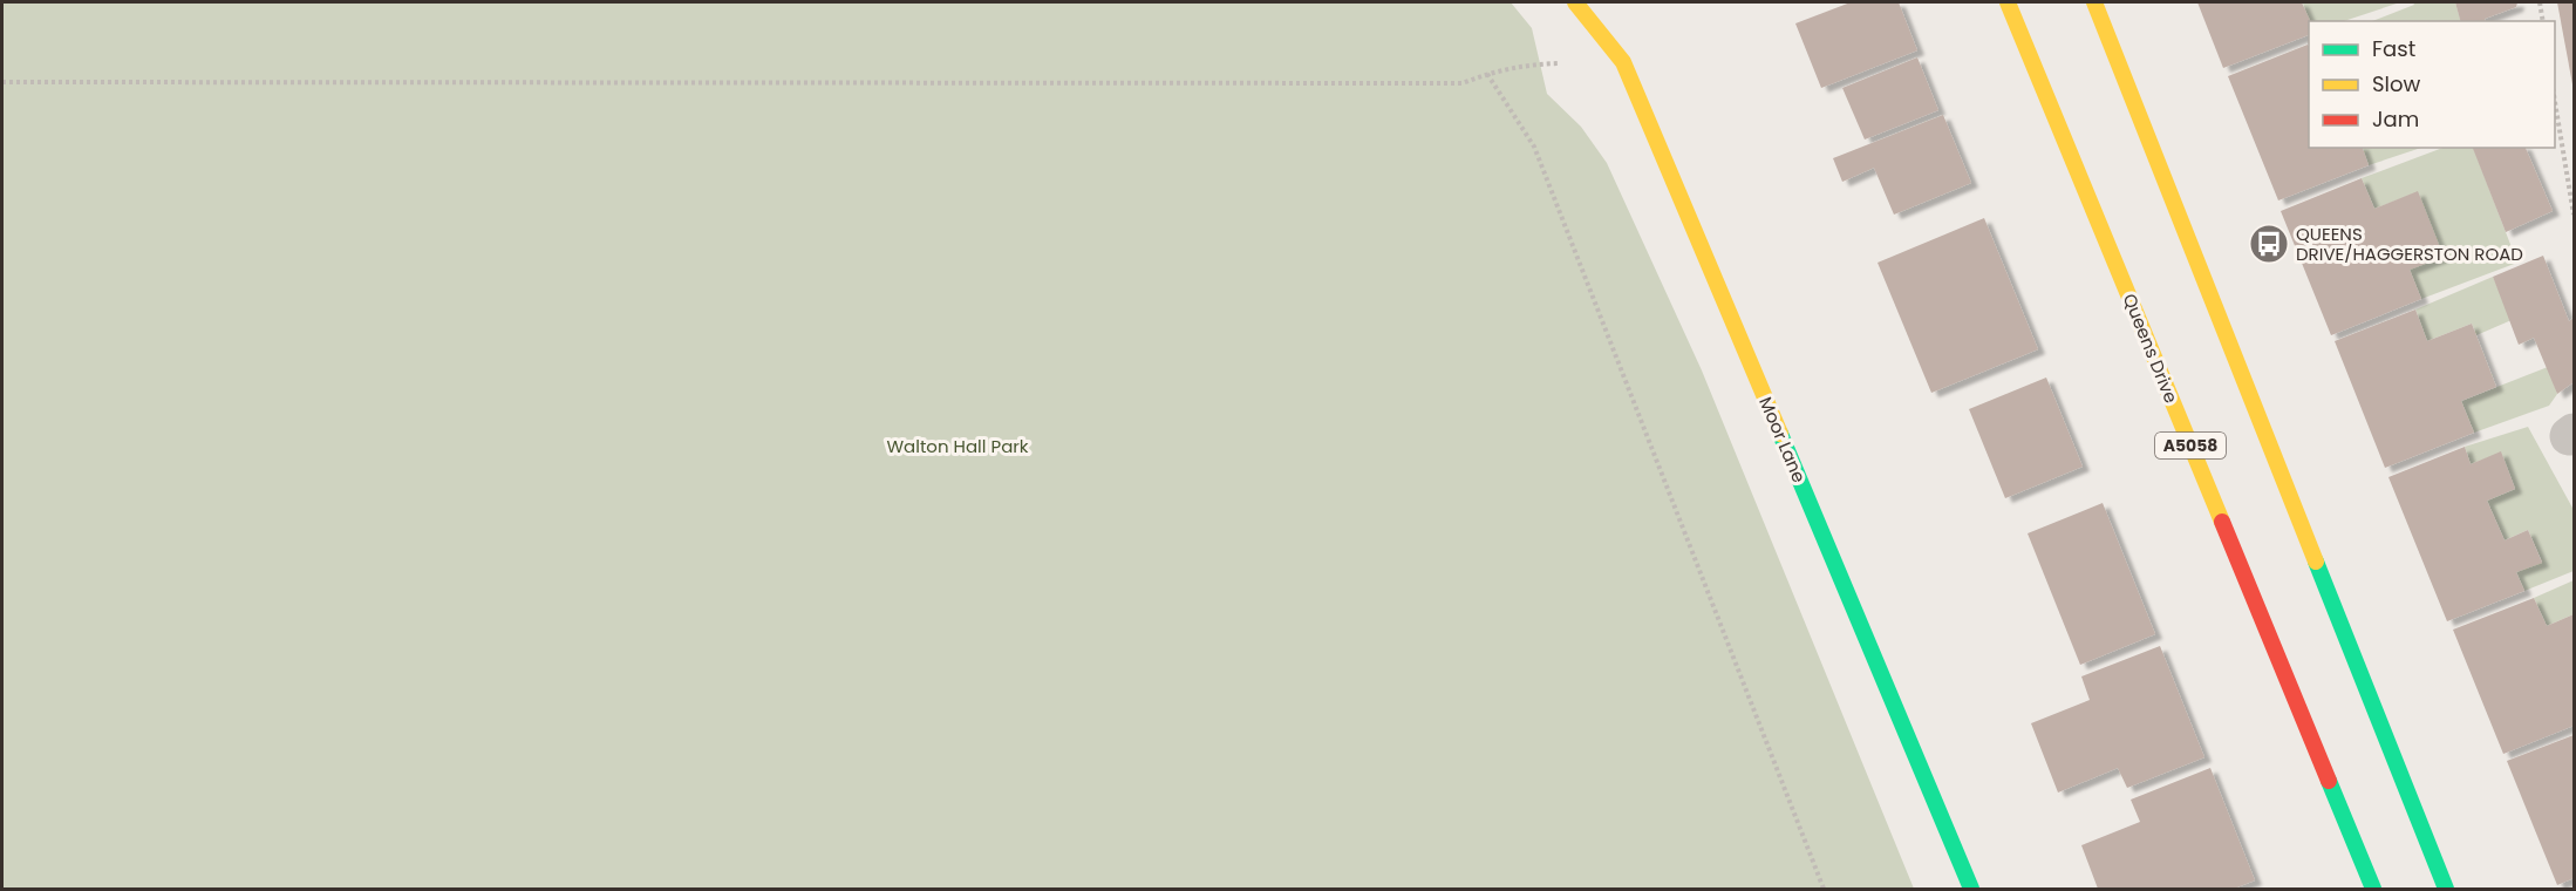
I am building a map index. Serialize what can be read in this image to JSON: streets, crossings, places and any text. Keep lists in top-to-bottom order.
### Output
{
  "streets": {
    "main road": ["Queens Drive", "Moor Lane", "A5058"]
  },
  "parks": ["Walton Hall Park"],
  "places": {
    "bus stop": ["QUEENS DRIVE/HAGGERSTON ROAD"]
  },
  "legend": ["Fast", "Slow", "Jam"]
}
